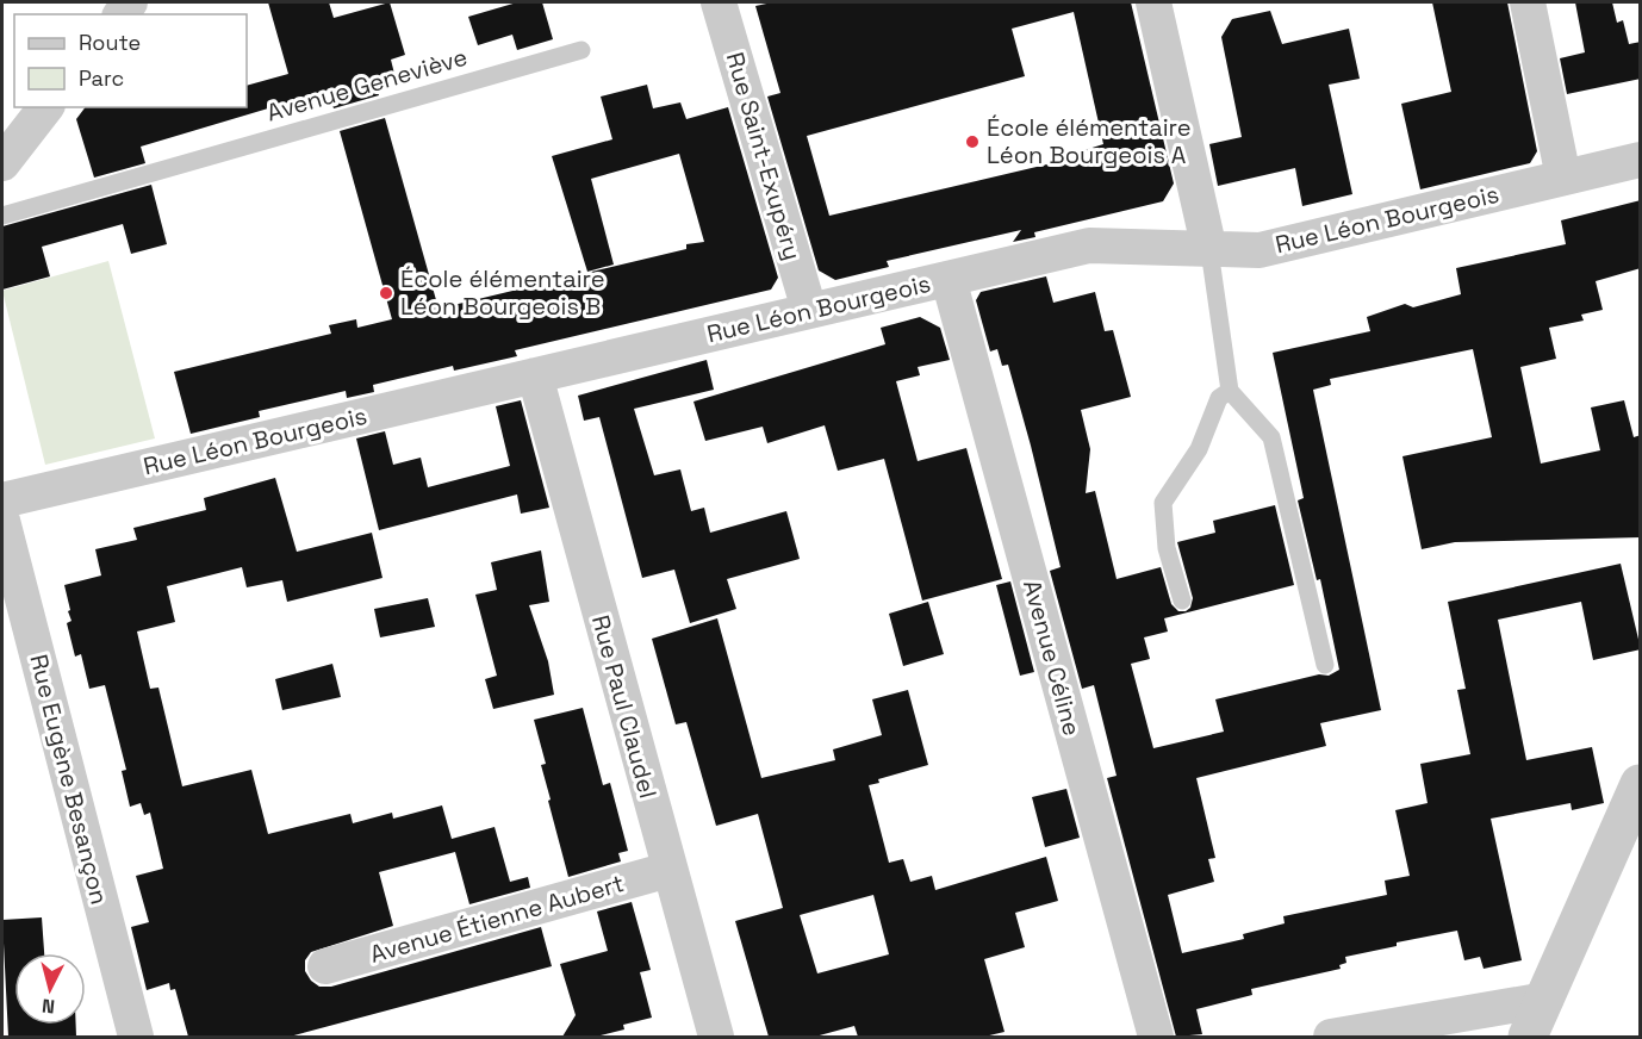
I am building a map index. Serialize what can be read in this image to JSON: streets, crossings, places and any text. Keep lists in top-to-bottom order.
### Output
{
  "streets": {
    "street": [
      "Rue Saint-Exupéry",
      "Rue Léon Bourgeois",
      "Avenue Céline",
      "Rue Paul Claudel",
      "Rue Eugène Besançon",
      "Avenue Étienne Aubert"
    ],
    "lane": ["Avenue Geneviève"]
  },
  "crossings": [
    ["Rue Saint-Exupéry", "Rue Léon Bourgeois"],
    ["Rue Léon Bourgeois", "Avenue Céline"],
    ["Rue Léon Bourgeois", "Rue Paul Claudel"],
    ["Rue Paul Claudel", "Avenue Étienne Aubert"]
  ],
  "places": ["École élémentaire Léon Bourgeois A", "École élémentaire Léon Bourgeois B"],
  "legend": ["Route", "Parc"],
  "north": "bottom"
}
